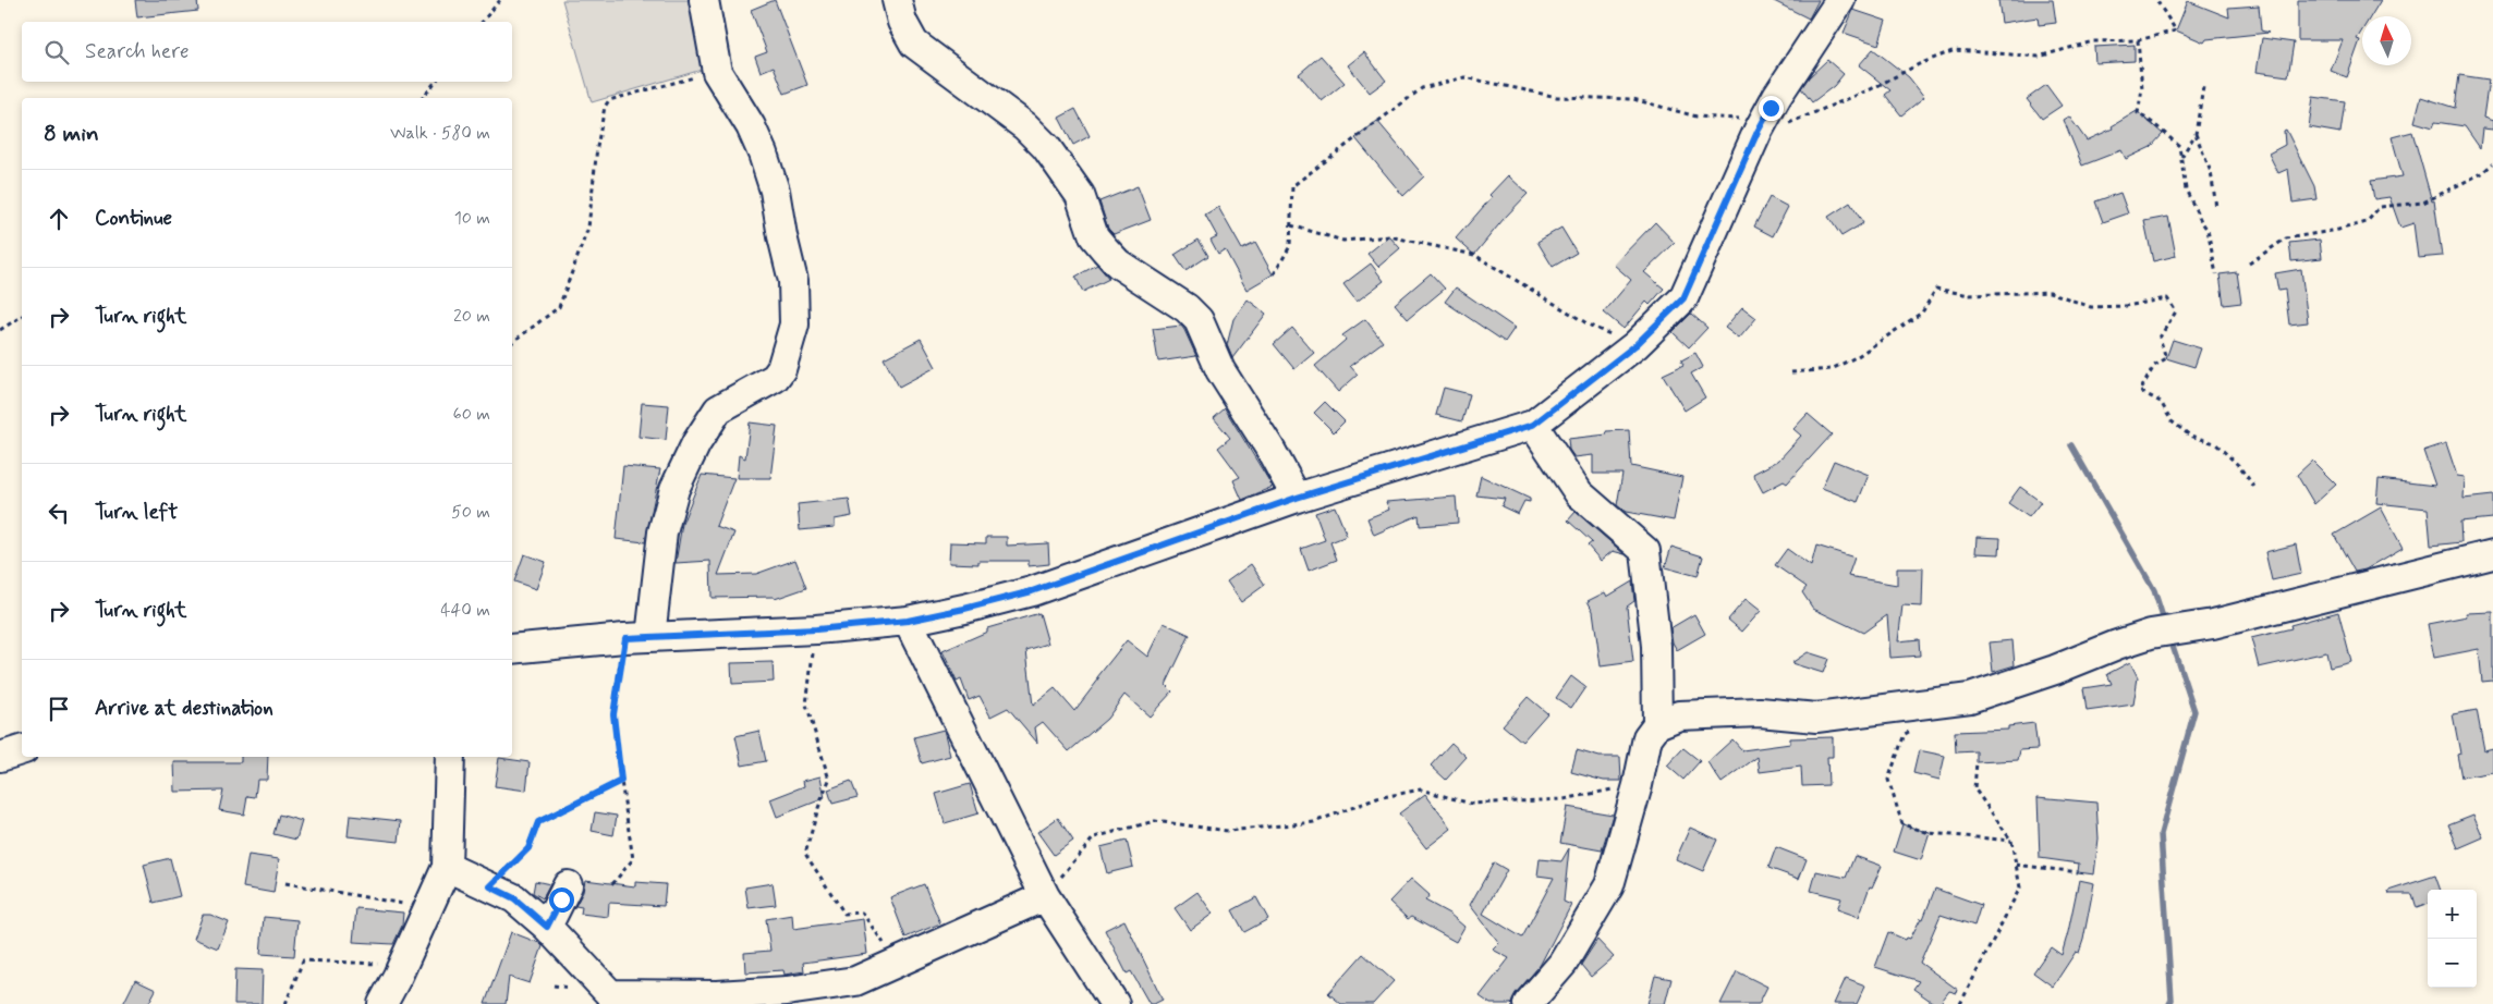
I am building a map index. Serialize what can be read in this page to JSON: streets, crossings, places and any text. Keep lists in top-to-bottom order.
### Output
{
  "north": "top",
  "page": {
    "search": "Search here",
    "heading": ["8 min", "Walk · 580 m"],
    "list": [
      ["Continue", "10 m"],
      ["Turn right", "20 m"],
      ["Turn right", "60 m"],
      ["Turn left", "50 m"],
      ["Turn right", "440 m"],
      "Arrive at destination"
    ],
    "map_buttons": ["+", "−"]
  }
}
